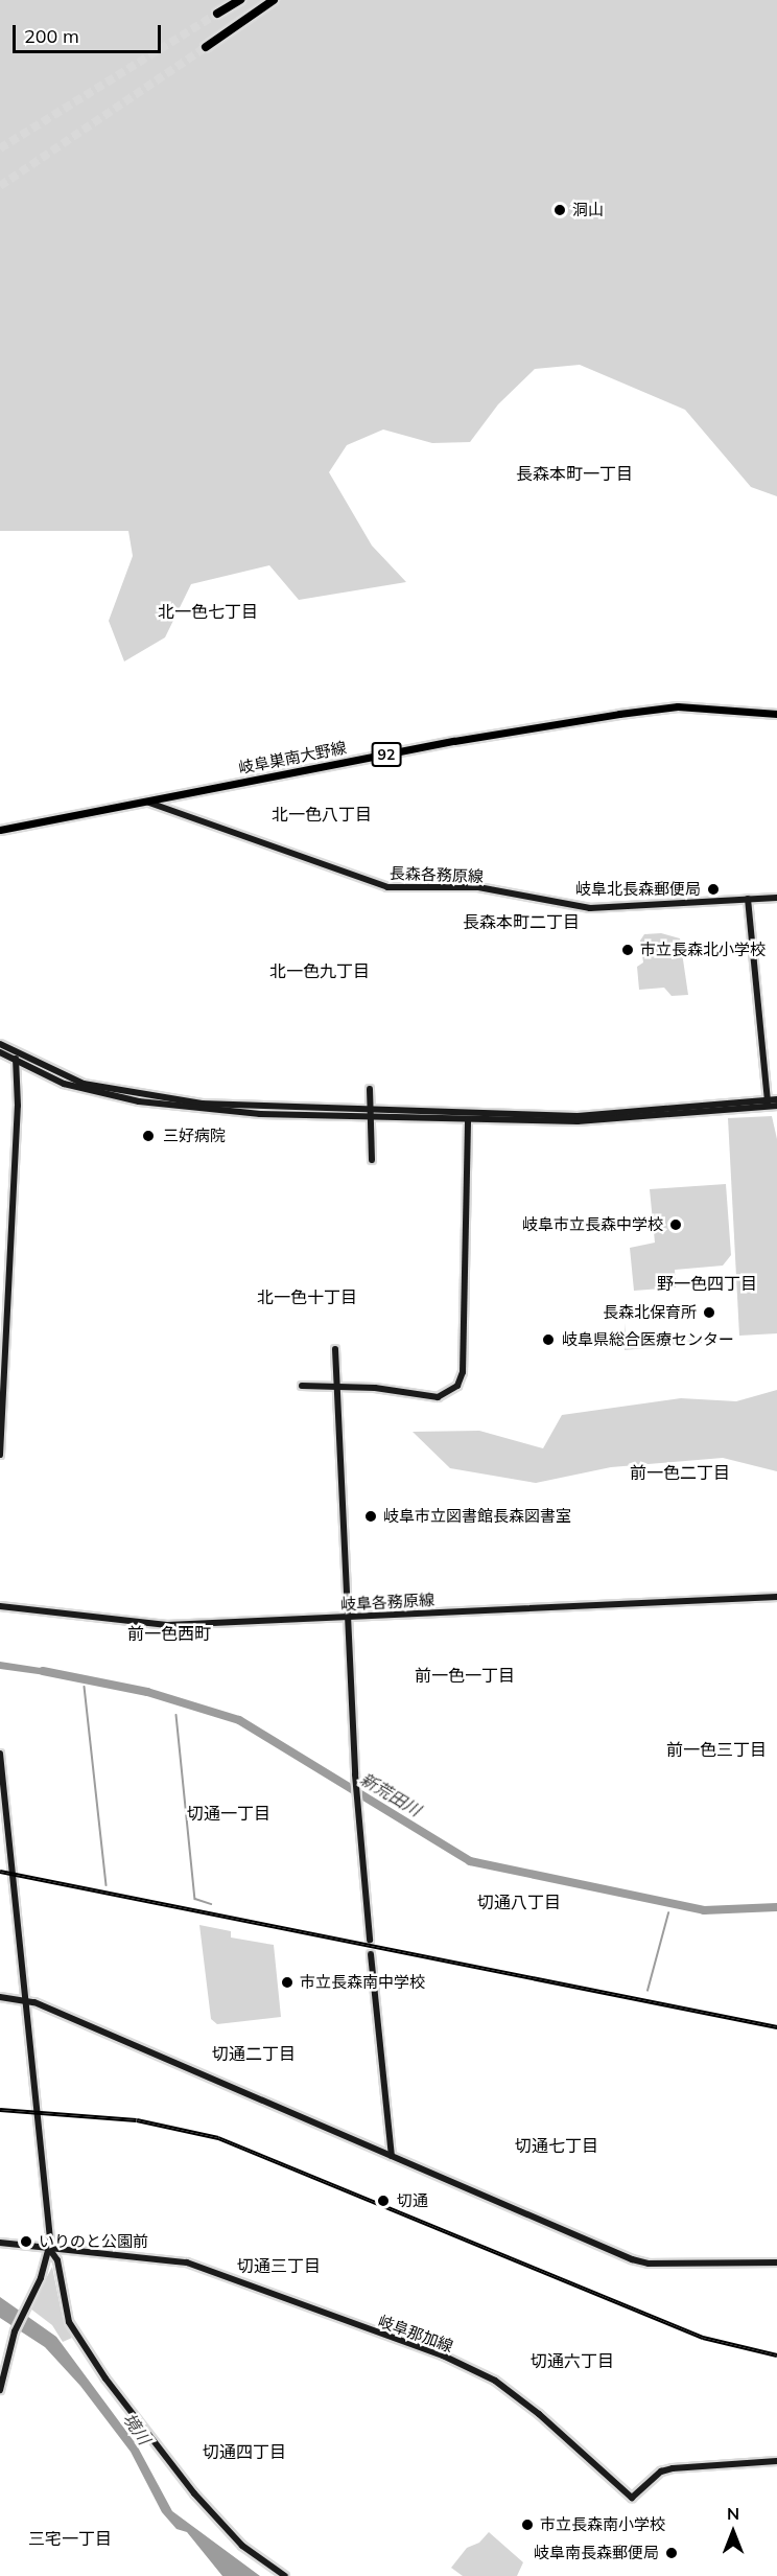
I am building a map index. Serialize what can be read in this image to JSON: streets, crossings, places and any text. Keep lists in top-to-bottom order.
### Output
{
  "streets": {
    "main road": ["92", "岐阜巣南大野線"],
    "street": ["長森各務原線", "岐阜各務原線", "岐阜那加線"]
  },
  "crossings": [
    ["岐阜巣南大野線", "長森各務原線"]
  ],
  "districts": [
    "長森本町一丁目",
    "北一色七丁目",
    "北一色八丁目",
    "長森本町二丁目",
    "北一色九丁目",
    "野一色四丁目",
    "北一色十丁目",
    "前一色二丁目",
    "前一色西町",
    "前一色一丁目",
    "前一色三丁目",
    "切通一丁目",
    "切通八丁目",
    "切通二丁目",
    "切通七丁目",
    "切通三丁目",
    "切通六丁目",
    "切通四丁目",
    "三宅一丁目"
  ],
  "water": ["新荒田川", "境川"],
  "places": [
    "洞山",
    "岐阜北長森郵便局",
    "市立長森北小学校",
    "三好病院",
    "岐阜市立長森中学校",
    "長森北保育所",
    "岐阜県総合医療センター",
    "岐阜市立図書館長森図書室",
    "市立長森南中学校",
    "切通",
    "いりのと公園前",
    "市立長森南小学校",
    "岐阜南長森郵便局"
  ],
  "scale_bar": "200 m",
  "north": "top"
}
